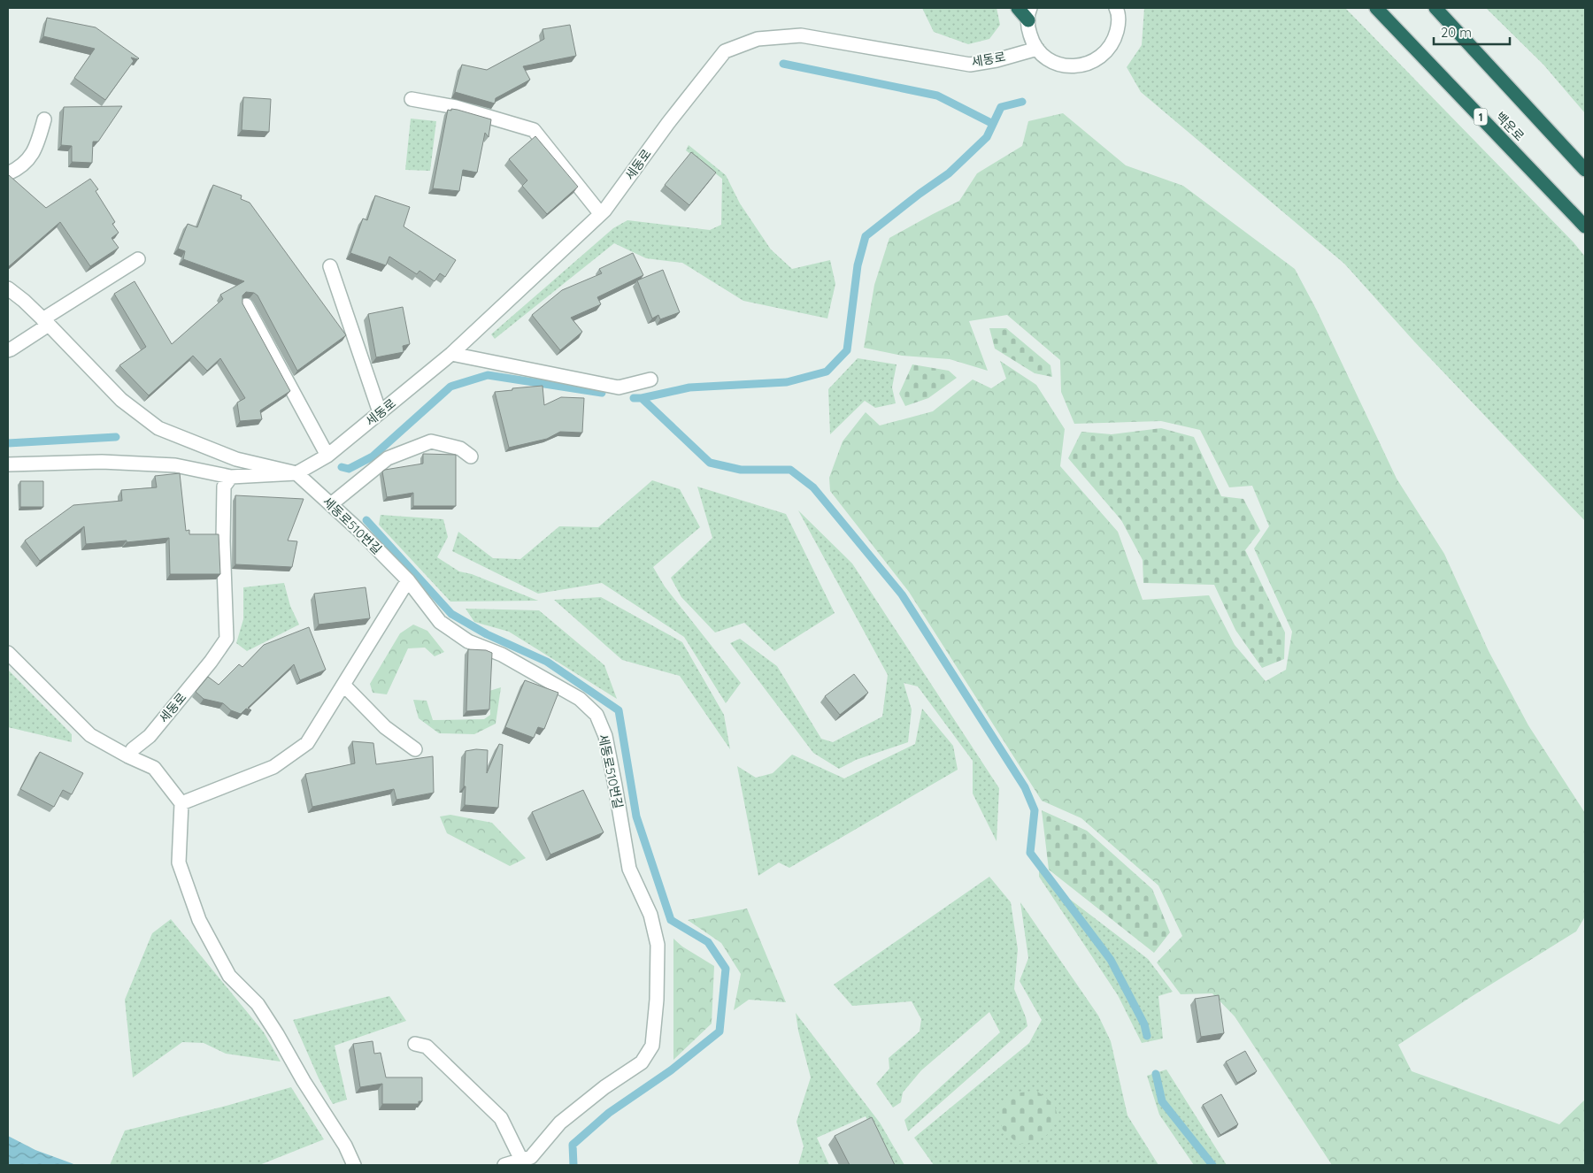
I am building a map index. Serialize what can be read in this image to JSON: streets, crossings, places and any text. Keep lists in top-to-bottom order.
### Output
{
  "streets": {
    "highway": ["1", "백운로"],
    "street": ["세동로", "세동로510번길"]
  },
  "crossings": [
    ["세동로", "세동로510번길"]
  ],
  "scale_bar": "20 m"
}
